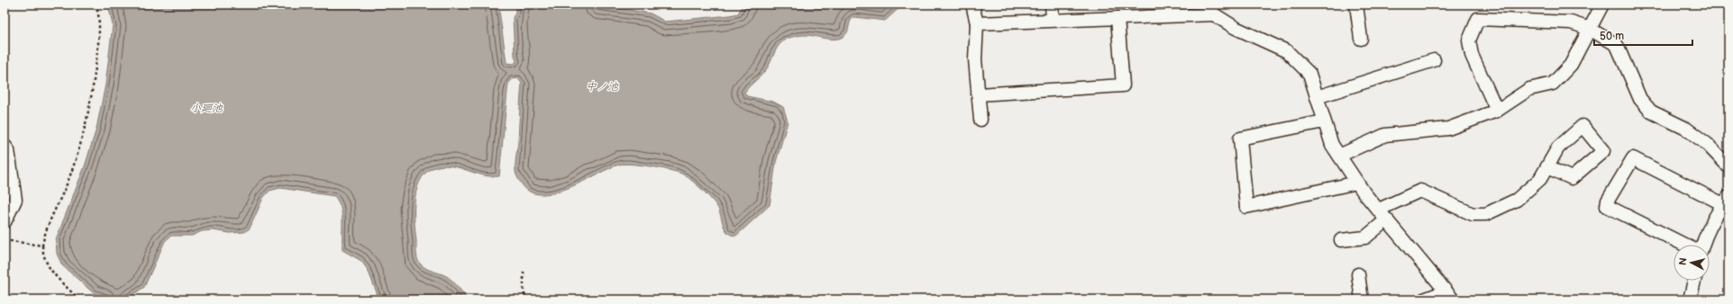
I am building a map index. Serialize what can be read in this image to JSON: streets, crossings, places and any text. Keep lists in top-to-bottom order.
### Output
{
  "water": ["中ノ池", "小廻池"],
  "scale_bar": "50 m",
  "north": "left"
}
